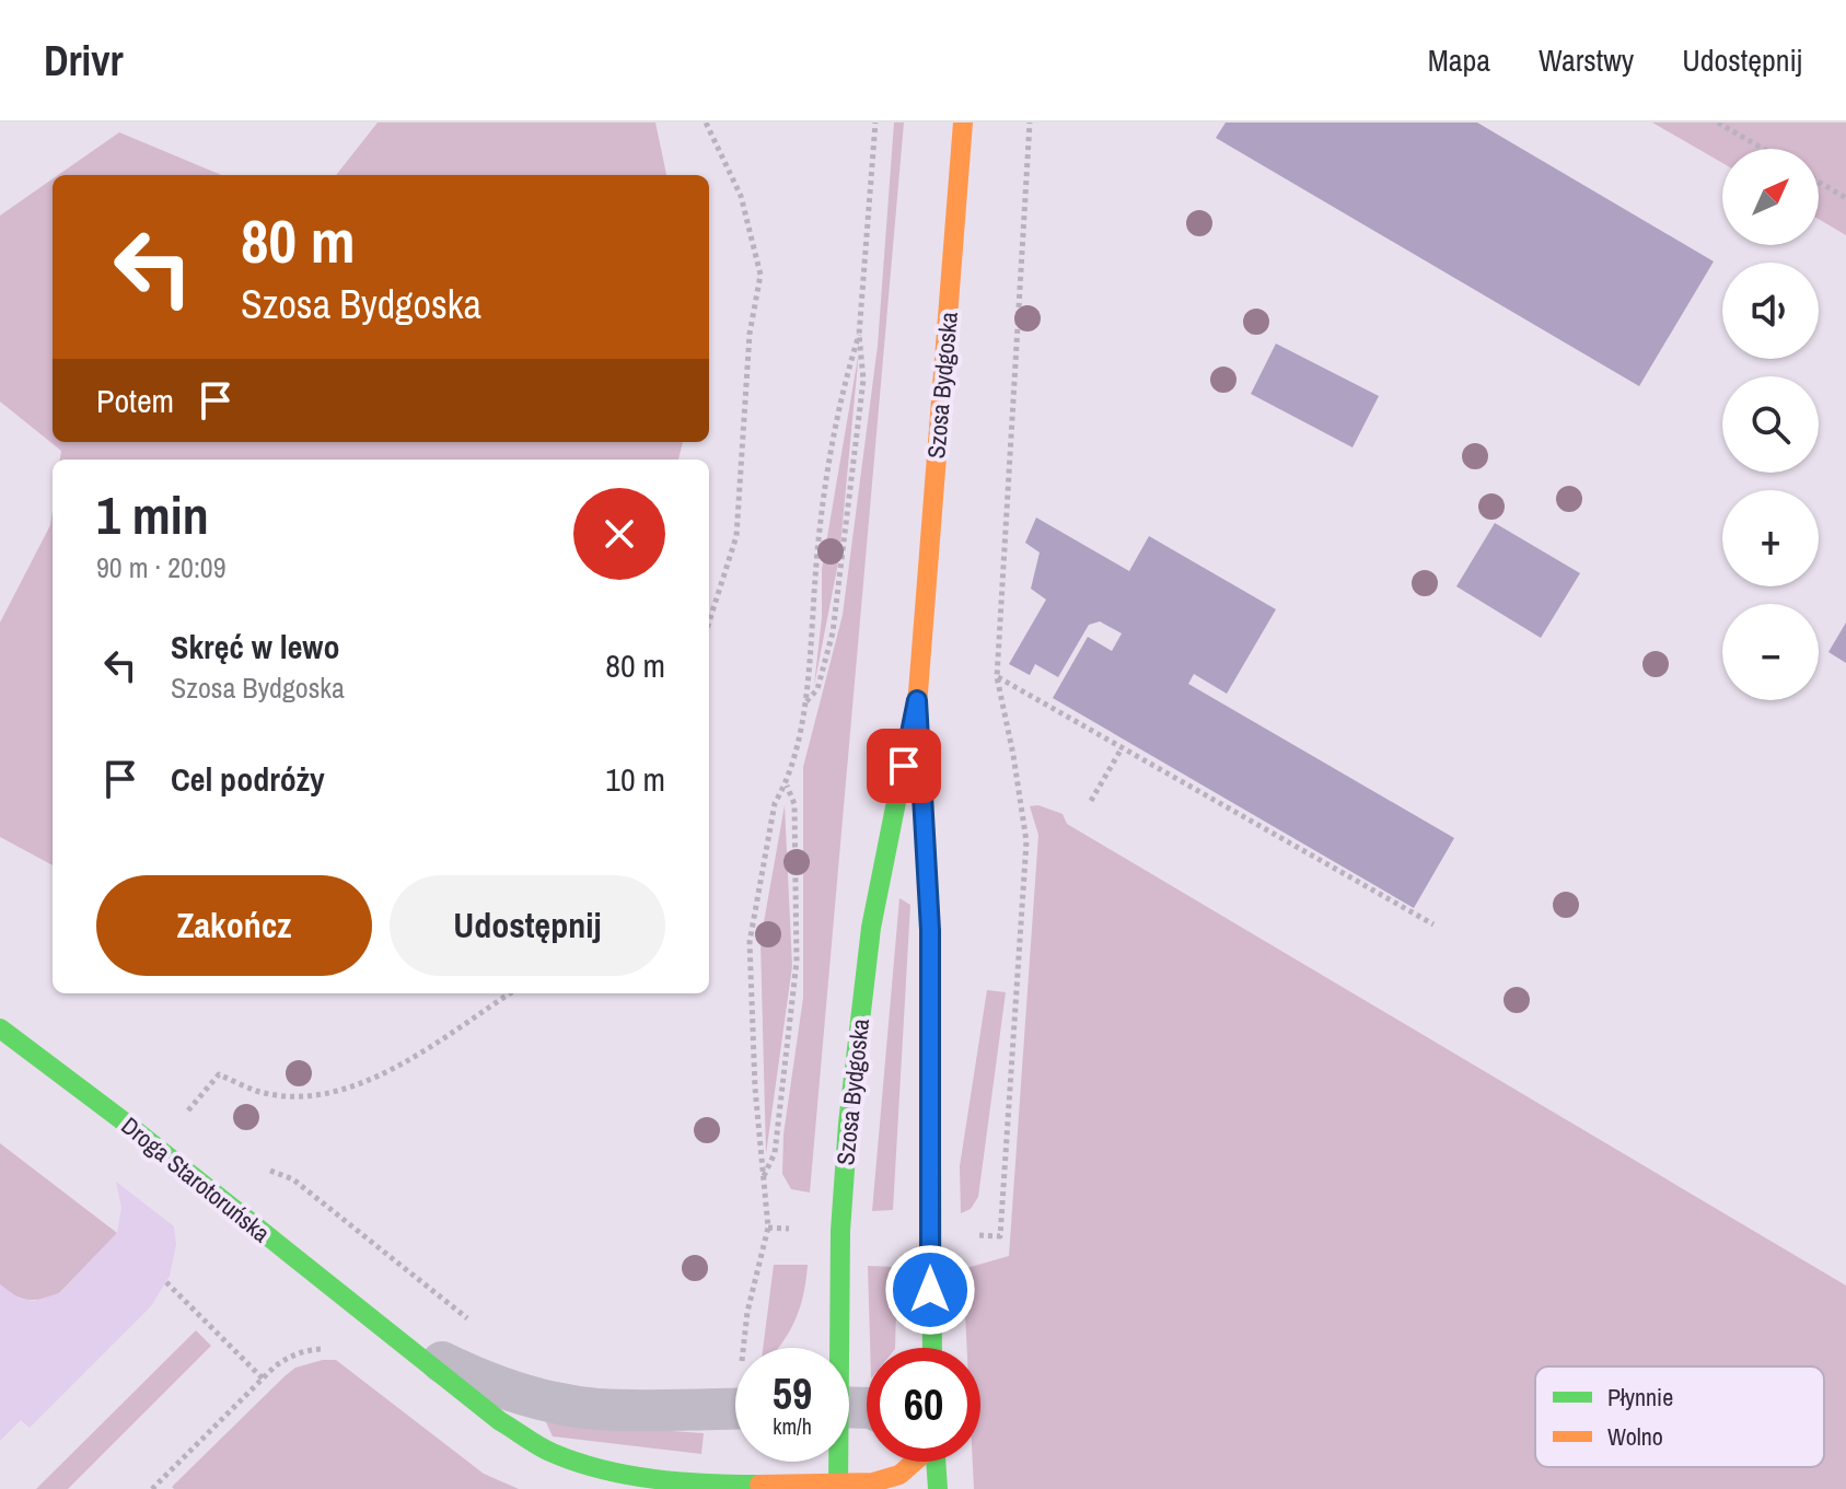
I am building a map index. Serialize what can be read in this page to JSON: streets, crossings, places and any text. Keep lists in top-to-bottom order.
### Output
{
  "streets": {
    "main road": ["Szosa Bydgoska", "Droga Starotoruńska"]
  },
  "crossings": [
    ["Szosa Bydgoska", "Droga Starotoruńska"]
  ],
  "legend": ["Płynnie", "Wolno"],
  "north": "top right",
  "page": {
    "header": "Drivr",
    "nav": ["Mapa", "Warstwy", "Udostępnij"],
    "map_buttons": ["+", "−"],
    "turn": ["80 m", "Szosa Bydgoska"],
    "then": "Potem",
    "heading": ["1 min", "90 m · 20:09"],
    "list": [
      {
        "name": "Skręć w lewo",
        "note": "Szosa Bydgoska",
        "value": "80 m"
      },
      {
        "name": "Cel podróży",
        "value": "10 m"
      }
    ],
    "buttons": ["Zakończ", "Udostępnij"],
    "speed": "59 km/h",
    "limit": "60"
  }
}
